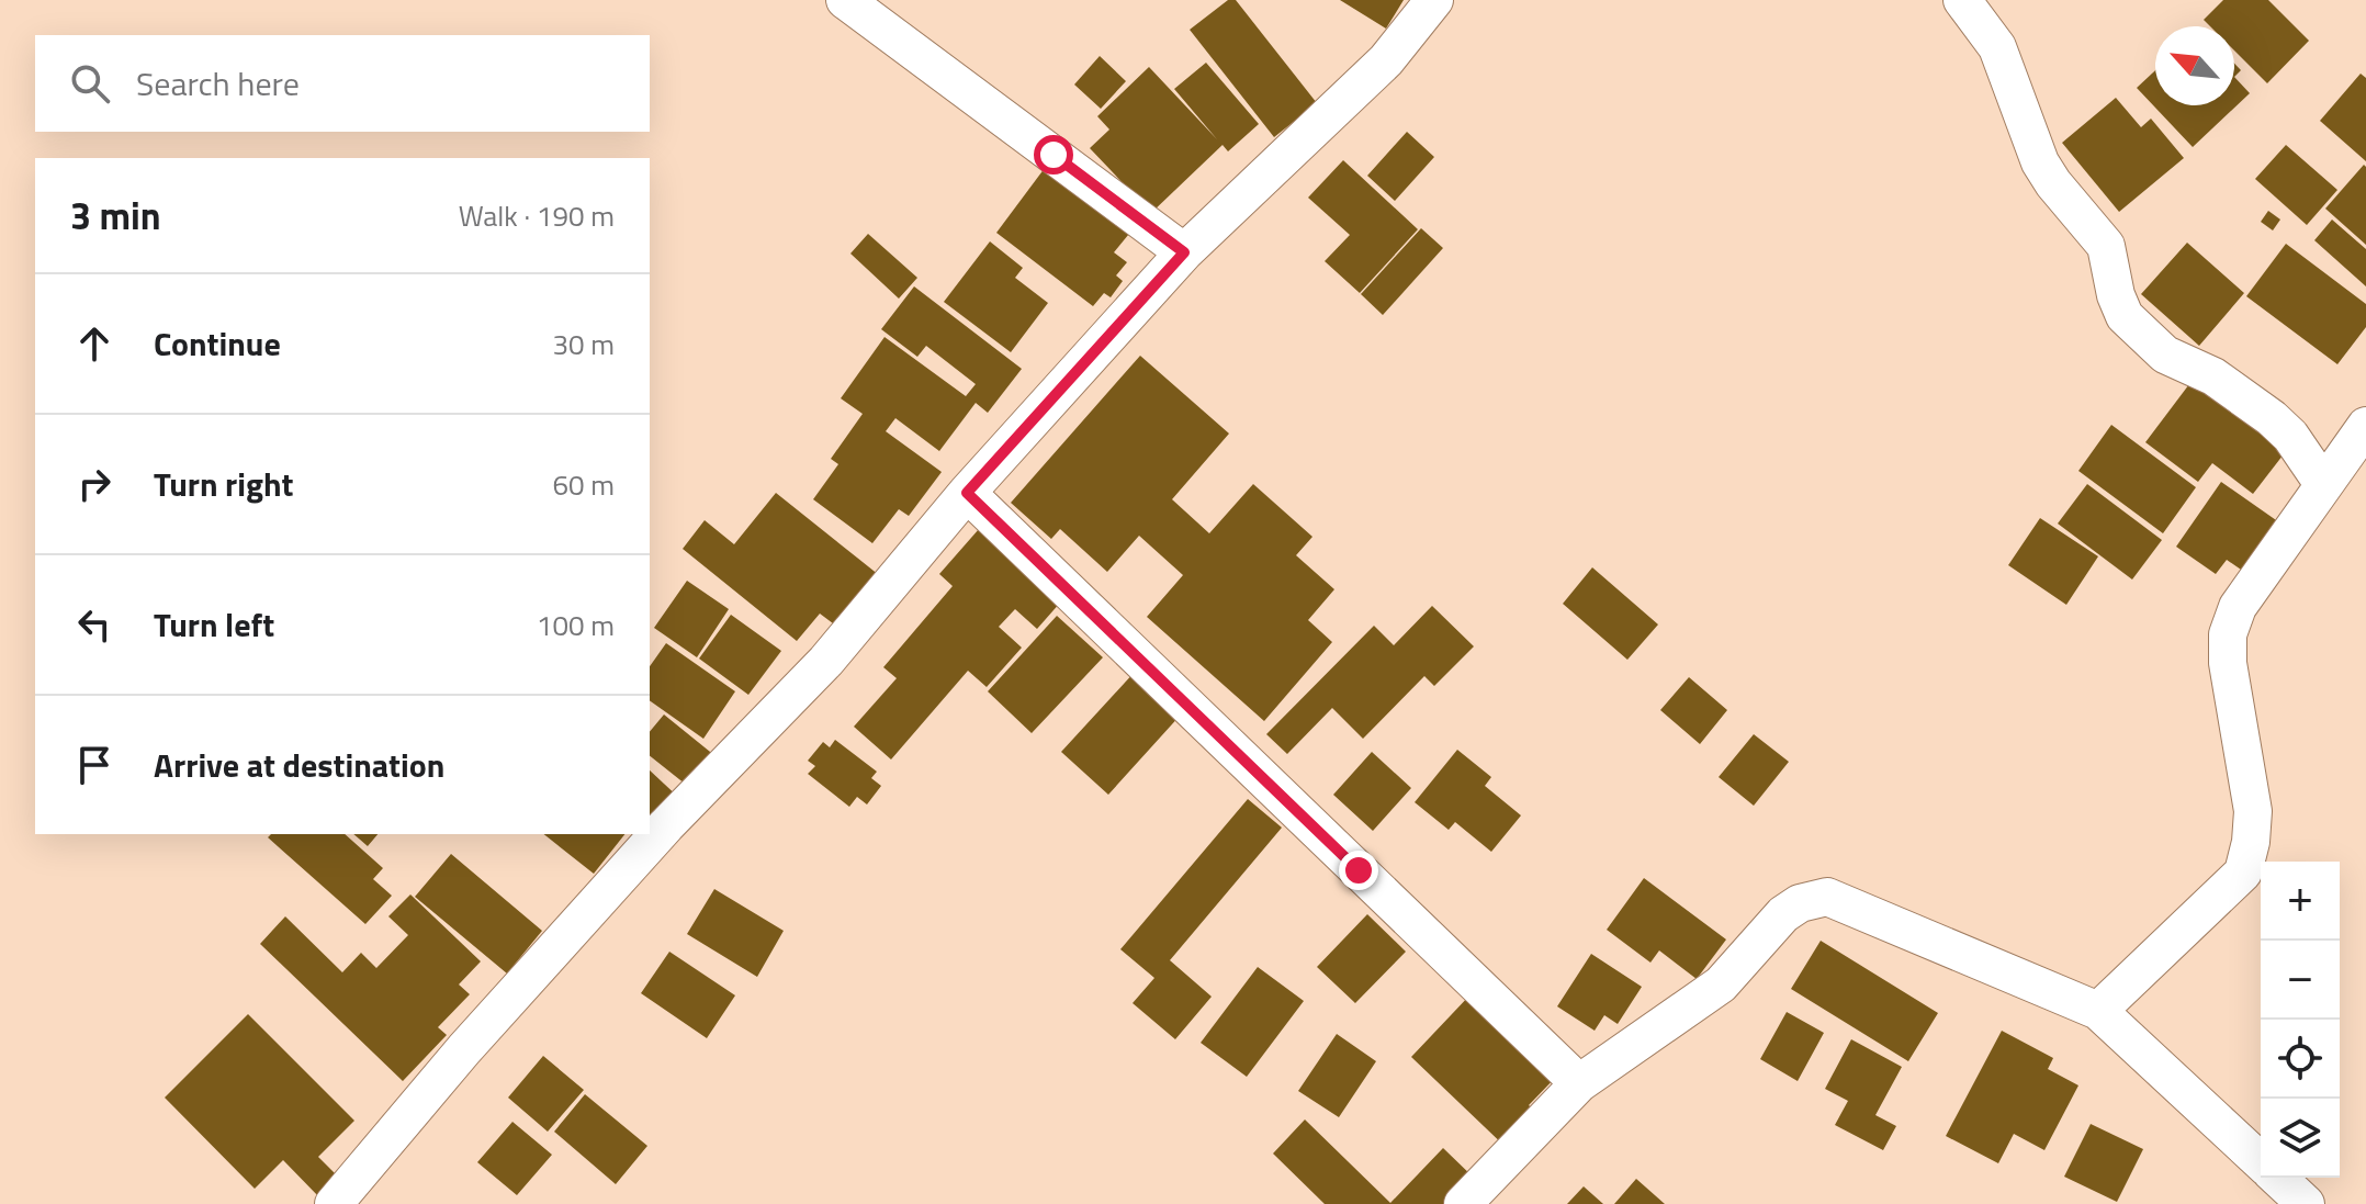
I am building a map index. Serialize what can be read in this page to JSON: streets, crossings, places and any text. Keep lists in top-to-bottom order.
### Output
{
  "north": "top left",
  "page": {
    "search": "Search here",
    "heading": ["3 min", "Walk · 190 m"],
    "list": [
      ["Continue", "30 m"],
      ["Turn right", "60 m"],
      ["Turn left", "100 m"],
      "Arrive at destination"
    ],
    "map_buttons": ["+", "−"]
  }
}
